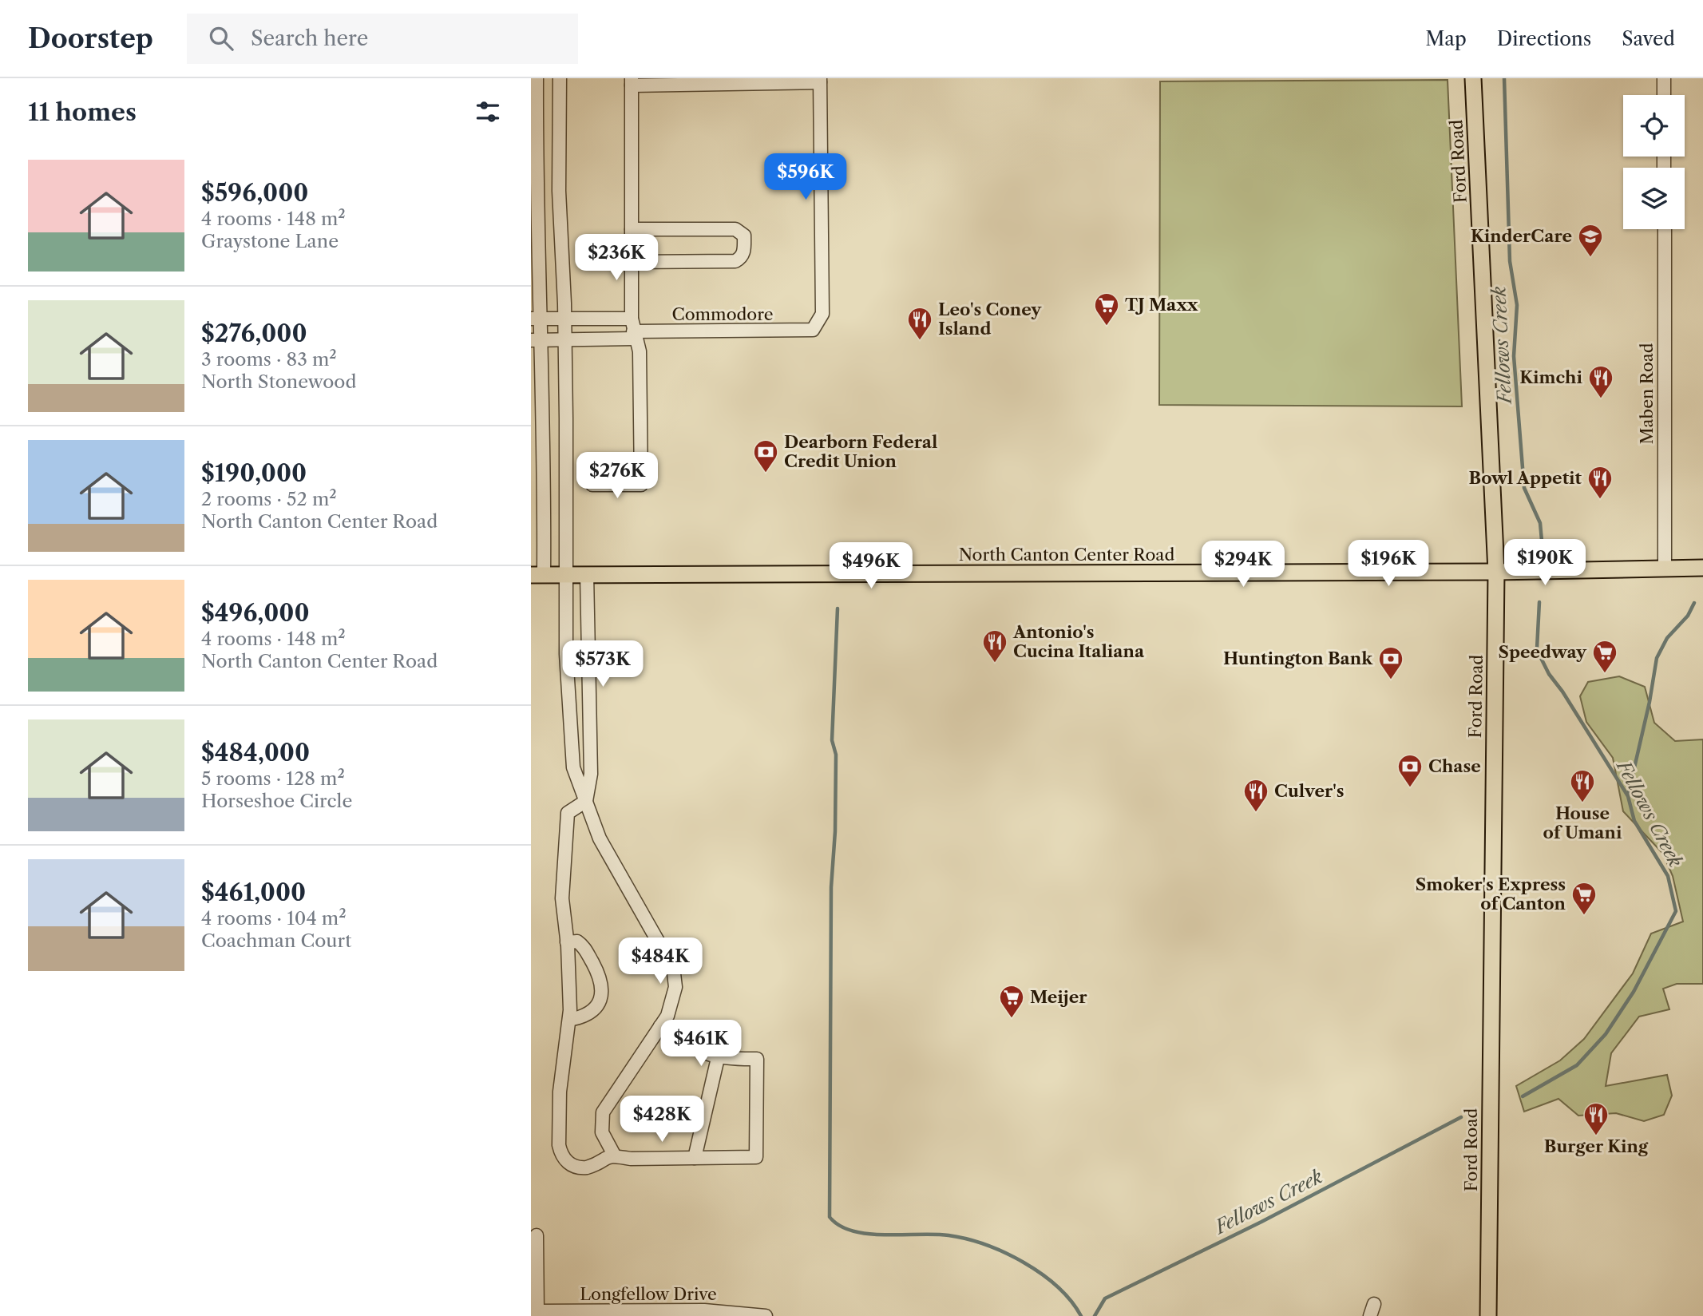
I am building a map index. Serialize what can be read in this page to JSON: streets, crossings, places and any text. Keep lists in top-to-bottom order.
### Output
{
  "streets": {
    "main road": ["Ford Road", "North Canton Center Road"],
    "street": ["Commodore", "Maben Road", "Longfellow Drive"]
  },
  "crossings": [
    ["Ford Road", "North Canton Center Road"],
    ["Maben Road", "North Canton Center Road"]
  ],
  "water": ["Fellows Creek"],
  "places": {
    "school or university": ["KinderCare"],
    "supermarket": [
      "TJ Maxx",
      "Speedway",
      "Smoker's Express of Canton",
      "Meijer"
    ],
    "restaurant": [
      "Leo's Coney Island",
      "Kimchi",
      "Bowl Appetit",
      "Antonio's Cucina Italiana",
      "House of Umani",
      "Culver's",
      "Burger King"
    ],
    "bank": ["Dearborn Federal Credit Union", "Huntington Bank", "Chase"]
  },
  "page": {
    "header": "Doorstep",
    "search": "Search here",
    "nav": ["Map", "Directions", "Saved"],
    "heading": "11 homes",
    "list": [
      {
        "name": "$596,000",
        "note": "4 rooms · 148 m² · Graystone Lane"
      },
      {
        "name": "$276,000",
        "note": "3 rooms · 83 m² · North Stonewood"
      },
      {
        "name": "$190,000",
        "note": "2 rooms · 52 m² · North Canton Center Road"
      },
      {
        "name": "$496,000",
        "note": "4 rooms · 148 m² · North Canton Center Road"
      },
      {
        "name": "$484,000",
        "note": "5 rooms · 128 m² · Horseshoe Circle"
      },
      {
        "name": "$461,000",
        "note": "4 rooms · 104 m² · Coachman Court"
      }
    ],
    "price": [
      "$596K",
      "$236K",
      "$276K",
      "$190K",
      "$196K",
      "$294K",
      "$496K",
      "$573K",
      "$484K",
      "$461K",
      "$428K"
    ]
  }
}
